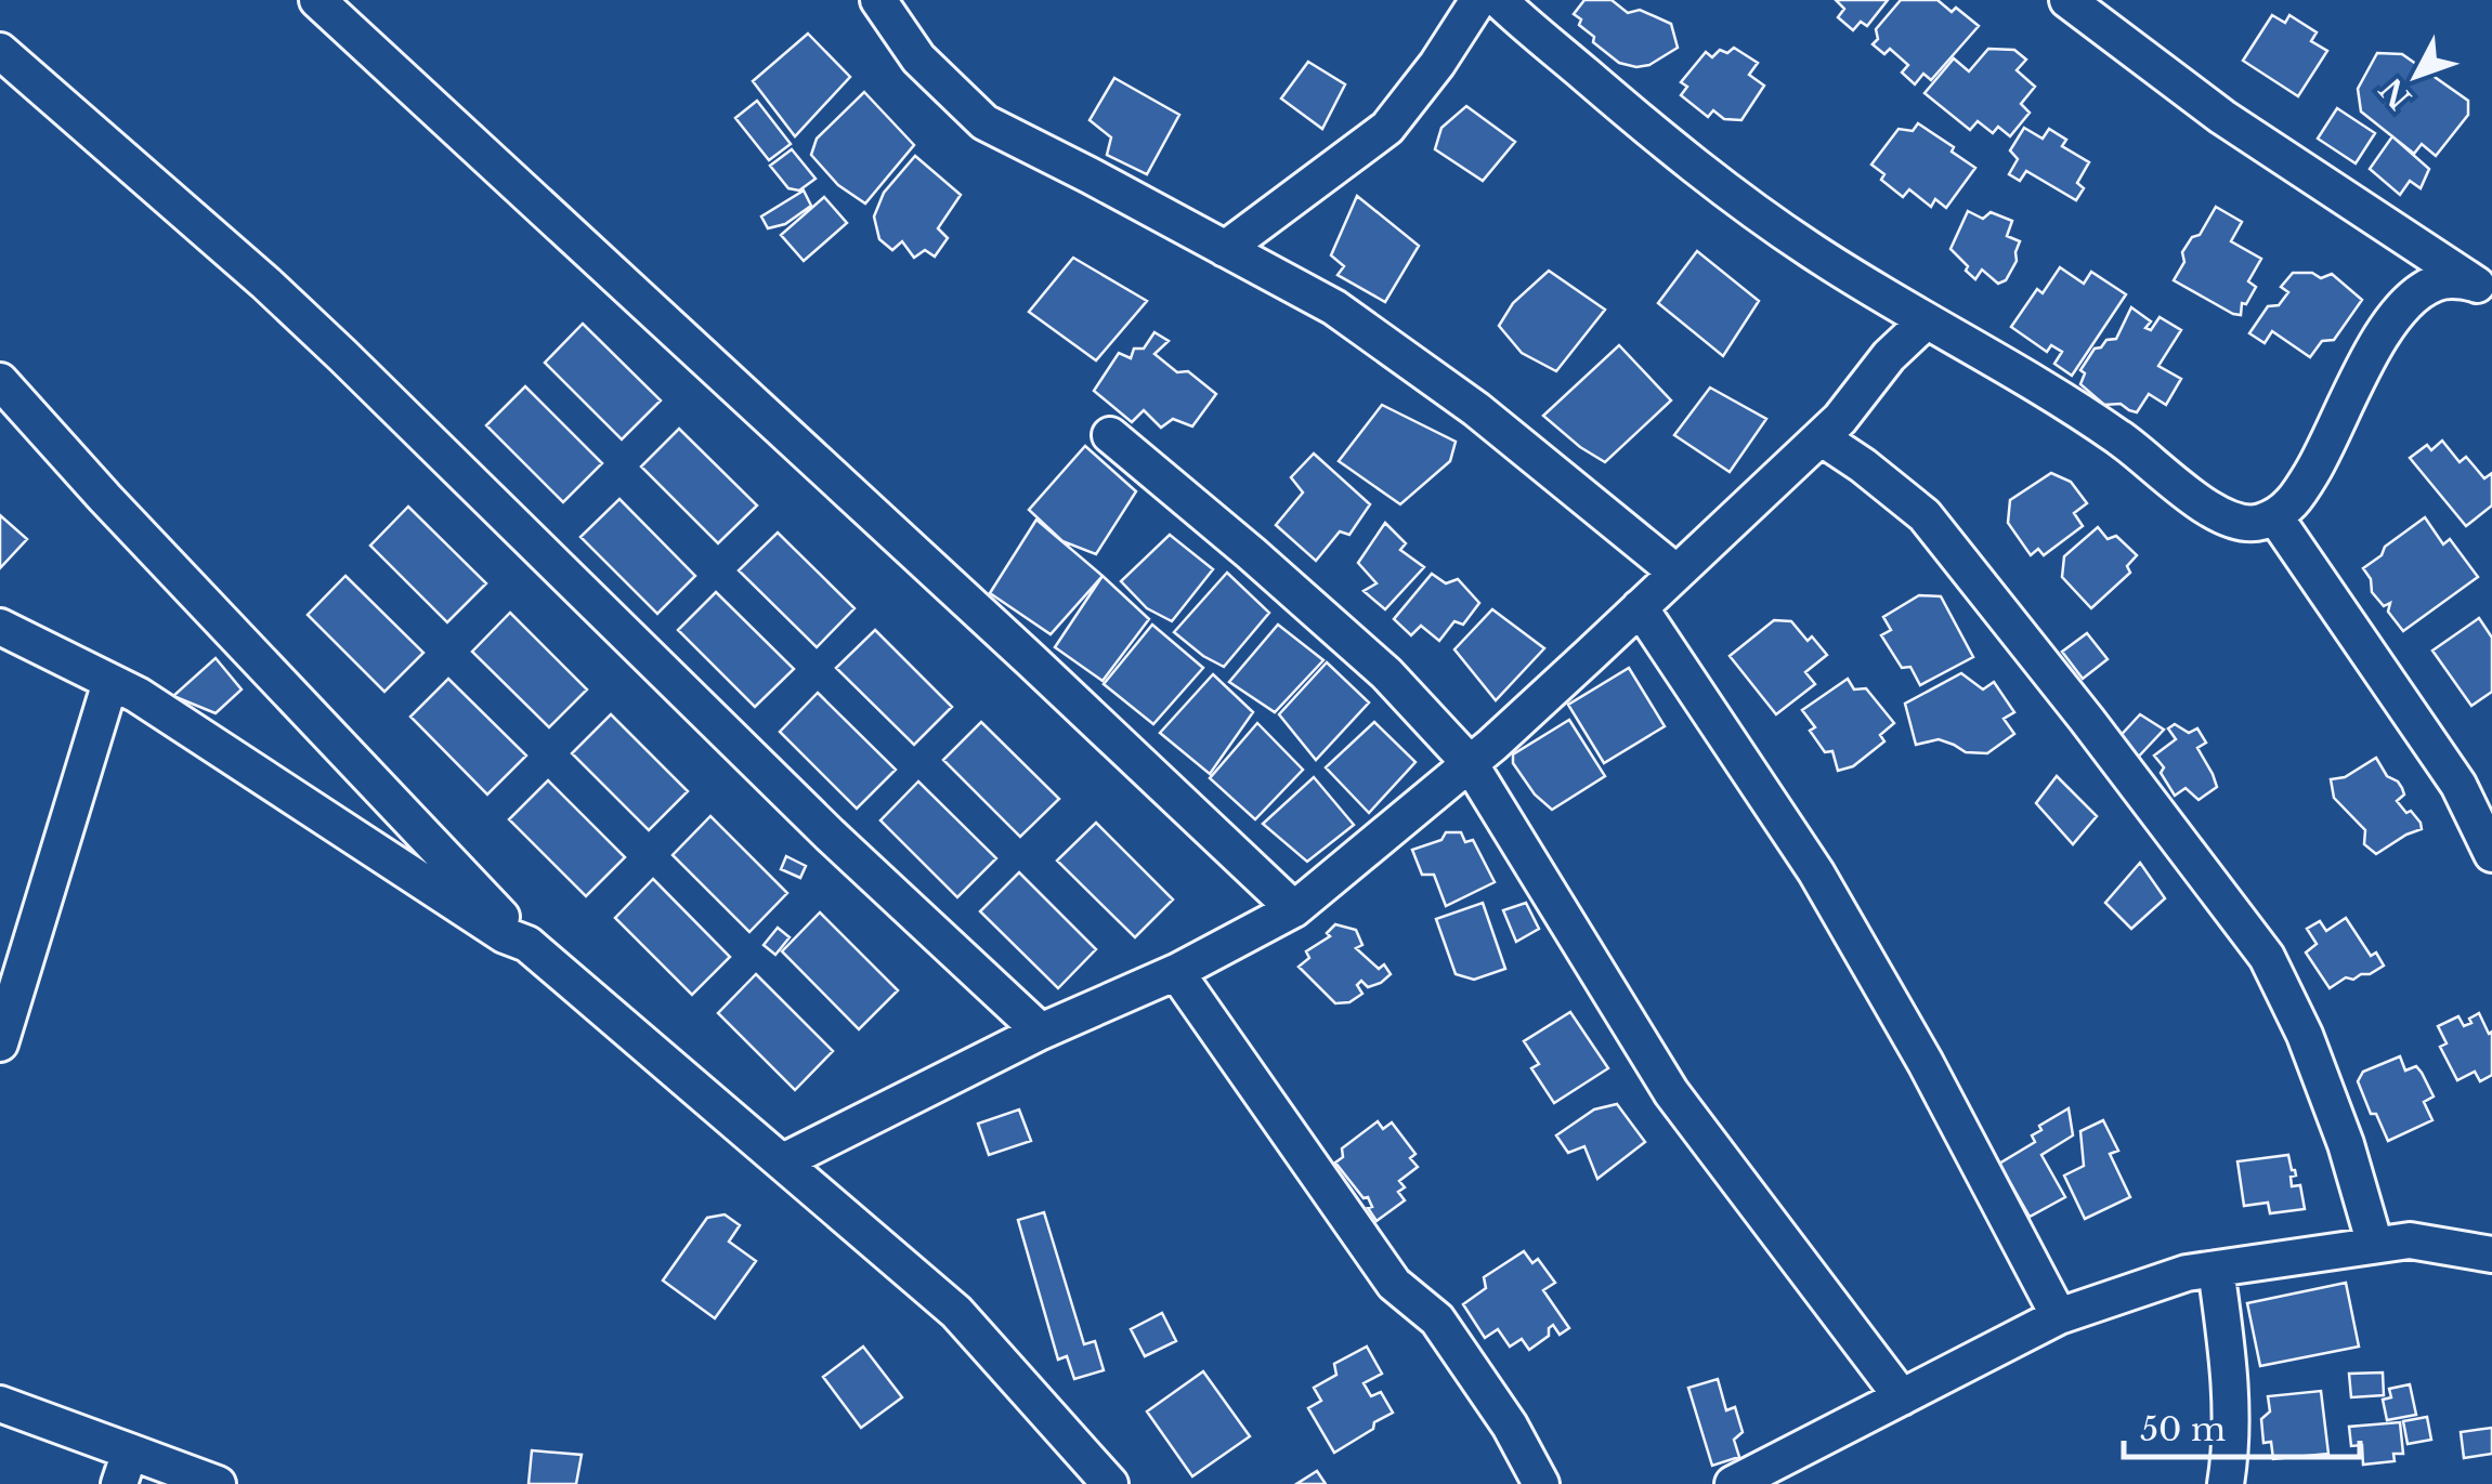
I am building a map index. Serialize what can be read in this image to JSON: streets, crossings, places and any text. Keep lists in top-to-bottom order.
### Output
{
  "scale_bar": "50 m",
  "north": "bottom left"
}
